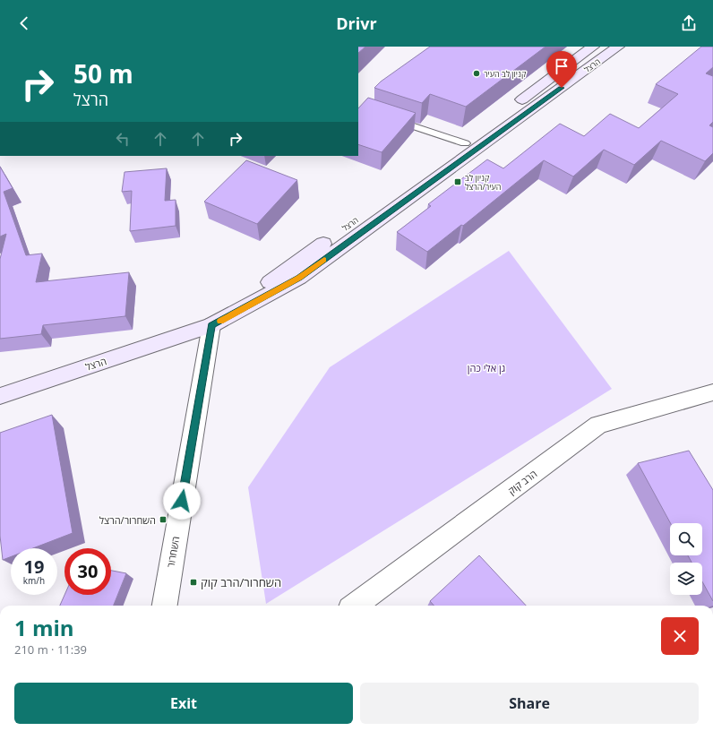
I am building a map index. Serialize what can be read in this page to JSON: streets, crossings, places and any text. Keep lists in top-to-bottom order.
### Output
{
  "streets": {
    "street": ["הרצל", "הרב קוק", "השחרור"]
  },
  "crossings": [
    ["הרצל", "השחרור"]
  ],
  "parks": ["גן אלי כהן"],
  "places": {
    "other": ["קניון לב העיר"],
    "transit": ["קניון לב העיר/הרצל", "השחרור/הרצל", "השחרור/הרב קוק"]
  },
  "page": {
    "header": "Drivr",
    "turn": ["50 m", "הרצל"],
    "speed": "19 km/h",
    "limit": "30",
    "heading": ["1 min", "210 m · 11:39"],
    "buttons": ["Exit", "Share"]
  }
}
